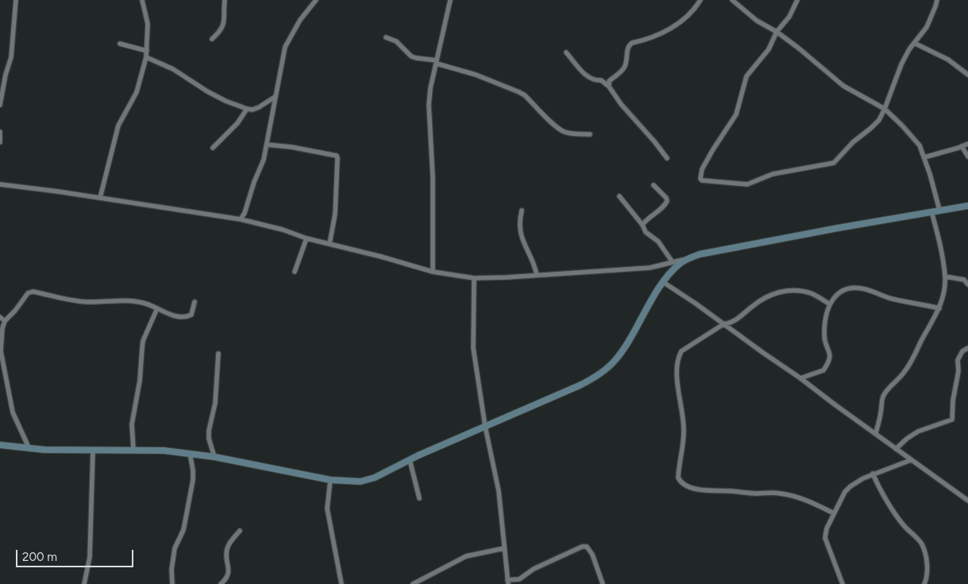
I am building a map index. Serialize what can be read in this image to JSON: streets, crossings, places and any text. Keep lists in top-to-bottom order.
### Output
{
  "scale_bar": "200 m"
}
